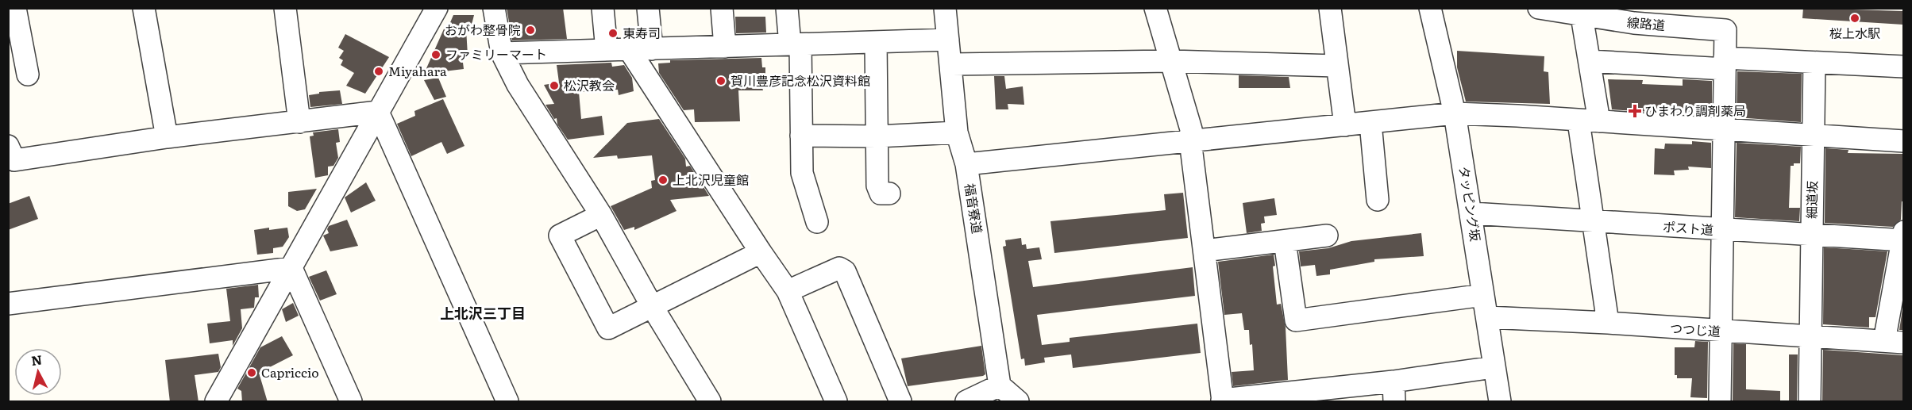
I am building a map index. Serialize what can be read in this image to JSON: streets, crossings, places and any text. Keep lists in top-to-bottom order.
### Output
{
  "streets": {
    "street": [
      "線路道",
      "細道坂",
      "タッピング坂",
      "福音寮道",
      "ポスト道",
      "つつじ道"
    ]
  },
  "crossings": [
    ["細道坂", "ポスト道"],
    ["細道坂", "つつじ道"],
    ["タッピング坂", "ポスト道"],
    ["タッピング坂", "つつじ道"]
  ],
  "districts": ["上北沢三丁目"],
  "places": {
    "other": [
      "桜上水駅",
      "おがわ整骨院",
      "東寿司",
      "ファミリーマート",
      "Miyahara",
      "賀川豊彦記念松沢資料館",
      "松沢教会",
      "上北沢児童館",
      "Capriccio"
    ],
    "health": ["ひまわり調剤薬局"]
  },
  "north": "top"
}
